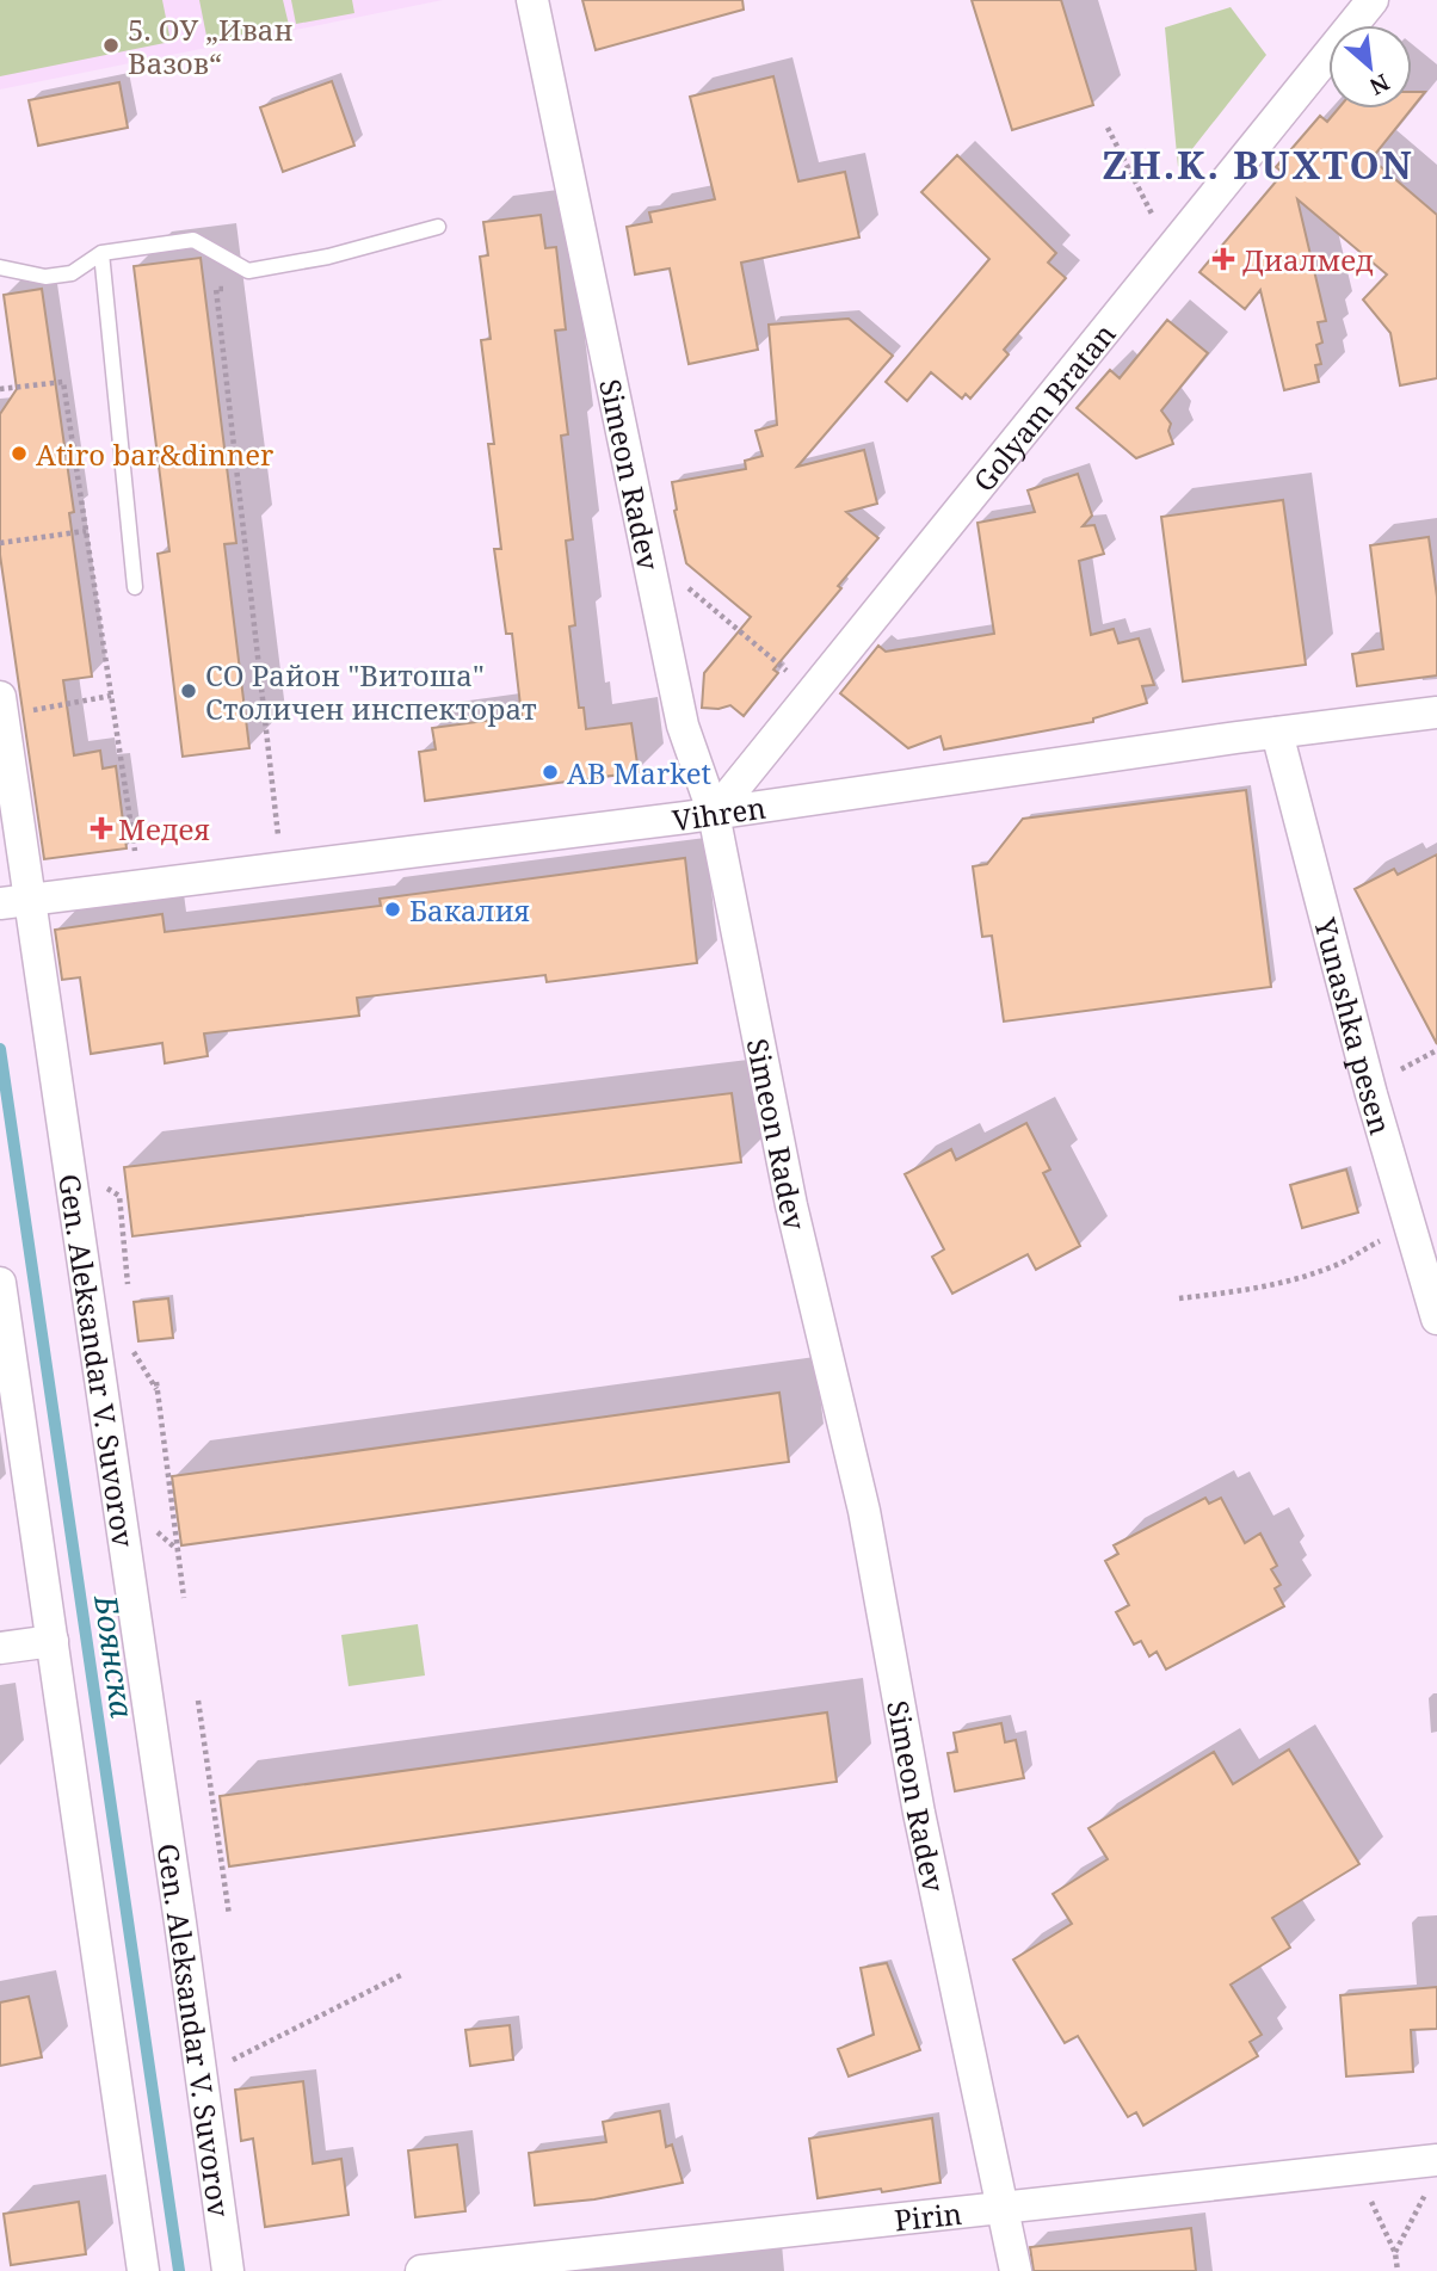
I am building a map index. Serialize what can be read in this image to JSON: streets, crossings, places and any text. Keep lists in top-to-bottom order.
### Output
{
  "streets": {
    "street": [
      "Golyam Bratan",
      "Simeon Radev",
      "Vihren",
      "Yunashka pesen",
      "Gen. Aleksandar V. Suvorov",
      "Pirin"
    ]
  },
  "crossings": [
    ["Golyam Bratan", "Simeon Radev"],
    ["Golyam Bratan", "Vihren"],
    ["Simeon Radev", "Vihren"],
    ["Simeon Radev", "Pirin"],
    ["Vihren", "Yunashka pesen"],
    ["Vihren", "Gen. Aleksandar V. Suvorov"]
  ],
  "districts": ["ZH.K. BUXTON"],
  "water": ["Боянска"],
  "places": {
    "other": [
      "5. ОУ „Иван Вазов“",
      "Atiro bar&dinner",
      "СО Район \"Витоша\" Столичен инспекторат",
      "AB Market",
      "Бакалия"
    ],
    "health": ["Диалмед", "Медея"]
  },
  "north": "bottom right"
}
